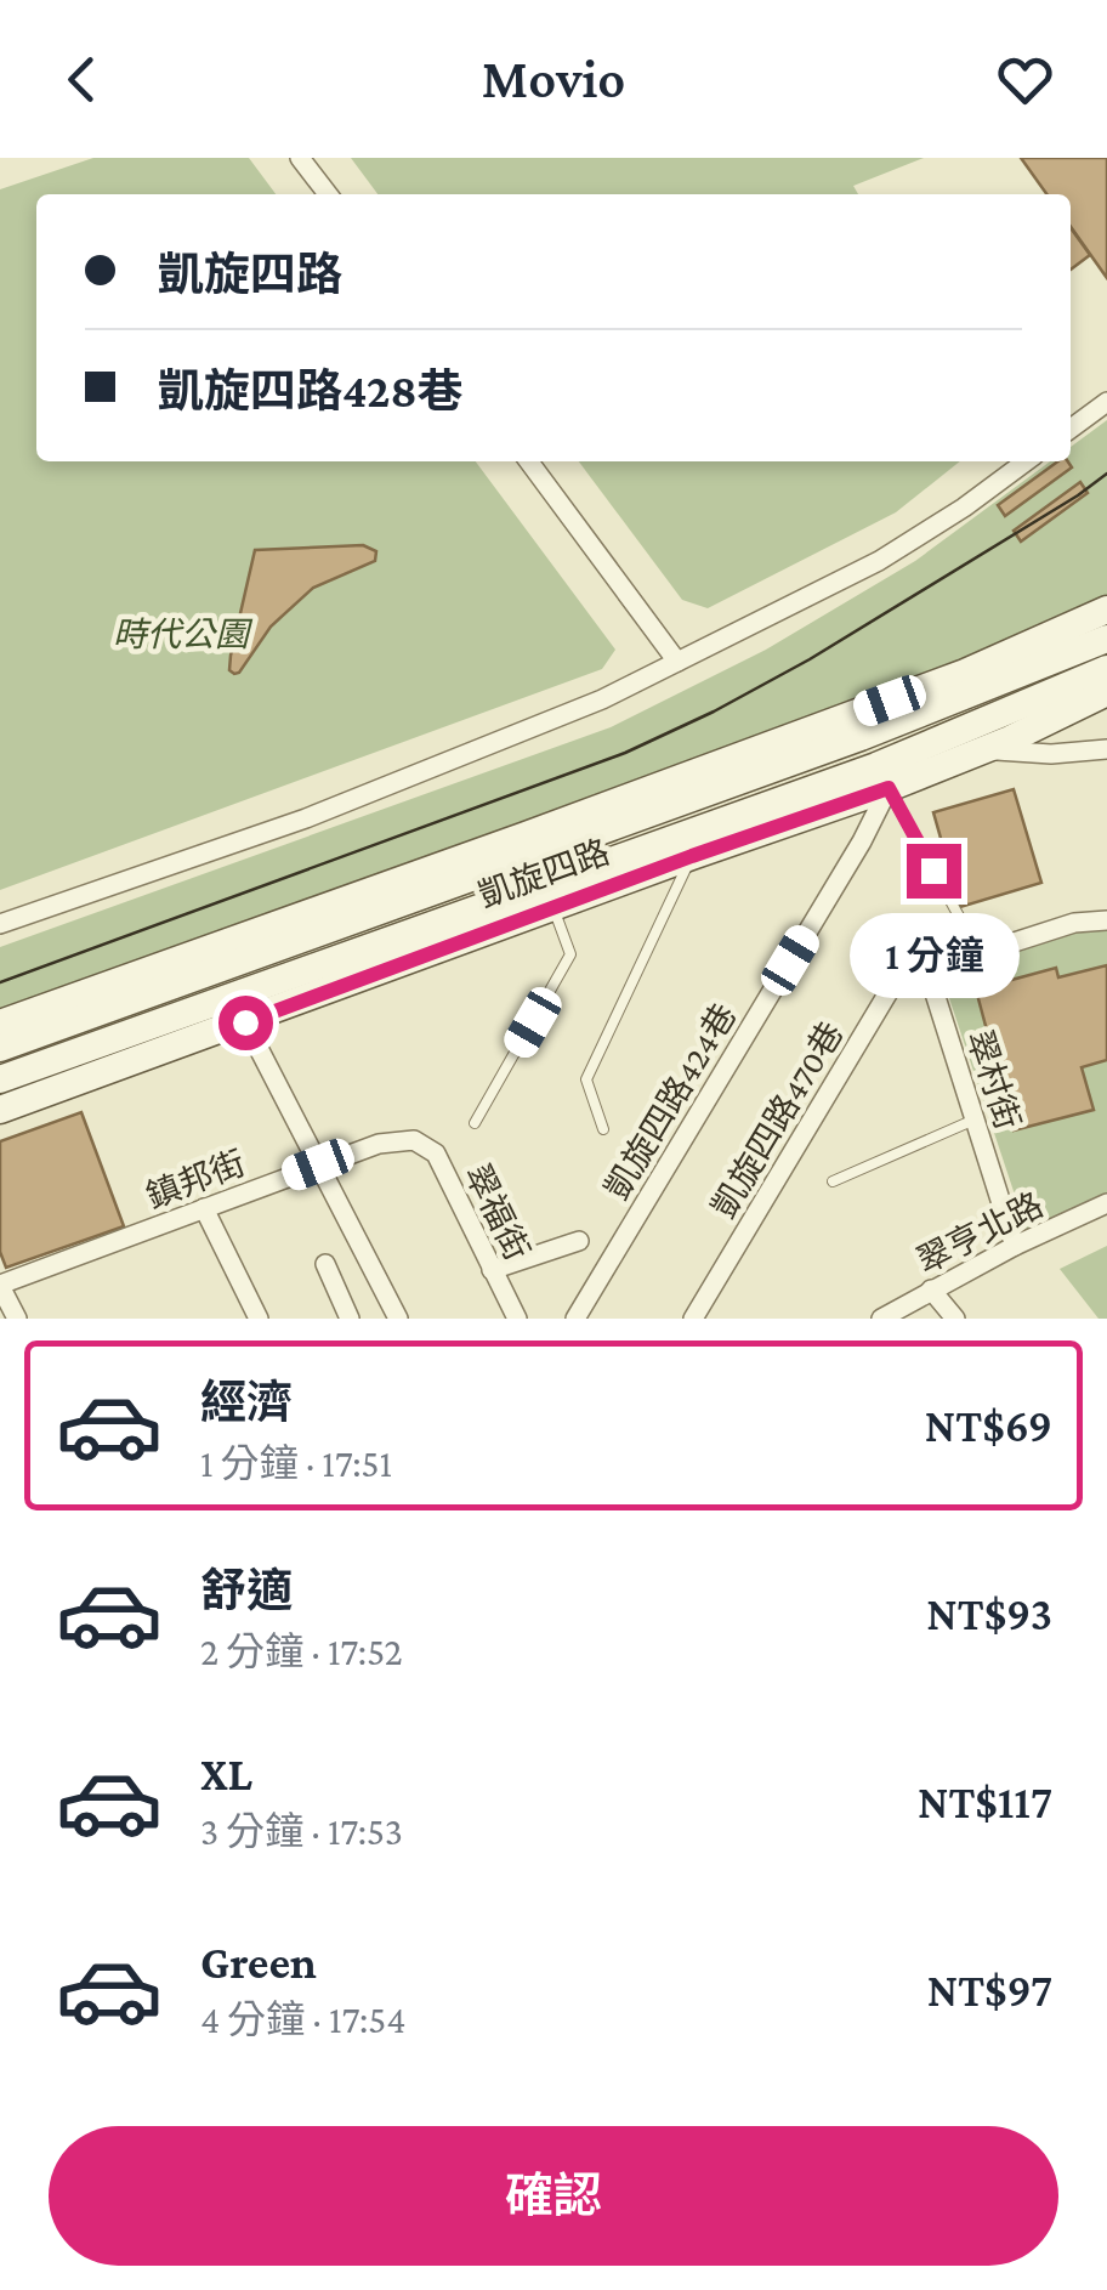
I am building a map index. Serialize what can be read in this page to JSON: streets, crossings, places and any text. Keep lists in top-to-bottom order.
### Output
{
  "streets": {
    "street": [
      "凱旋四路",
      "翠村街",
      "凱旋四路424巷",
      "凱旋四路470巷",
      "鎮邦街",
      "翠福街",
      "翠亨北路"
    ]
  },
  "crossings": [
    ["凱旋四路", "凱旋四路424巷"],
    ["翠村街", "凱旋四路470巷"],
    ["翠村街", "翠亨北路"],
    ["鎮邦街", "翠福街"]
  ],
  "parks": ["時代公園"],
  "page": {
    "header": "Movio",
    "banner": ["凱旋四路", "凱旋四路428巷"],
    "bubble": "1 分鐘",
    "list": [
      {
        "name": "經濟",
        "note": "1 分鐘 · 17:51",
        "value": "NT$69"
      },
      {
        "name": "舒適",
        "note": "2 分鐘 · 17:52",
        "value": "NT$93"
      },
      {
        "name": "XL",
        "note": "3 分鐘 · 17:53",
        "value": "NT$117"
      },
      {
        "name": "Green",
        "note": "4 分鐘 · 17:54",
        "value": "NT$97"
      }
    ],
    "buttons": "確認"
  }
}
